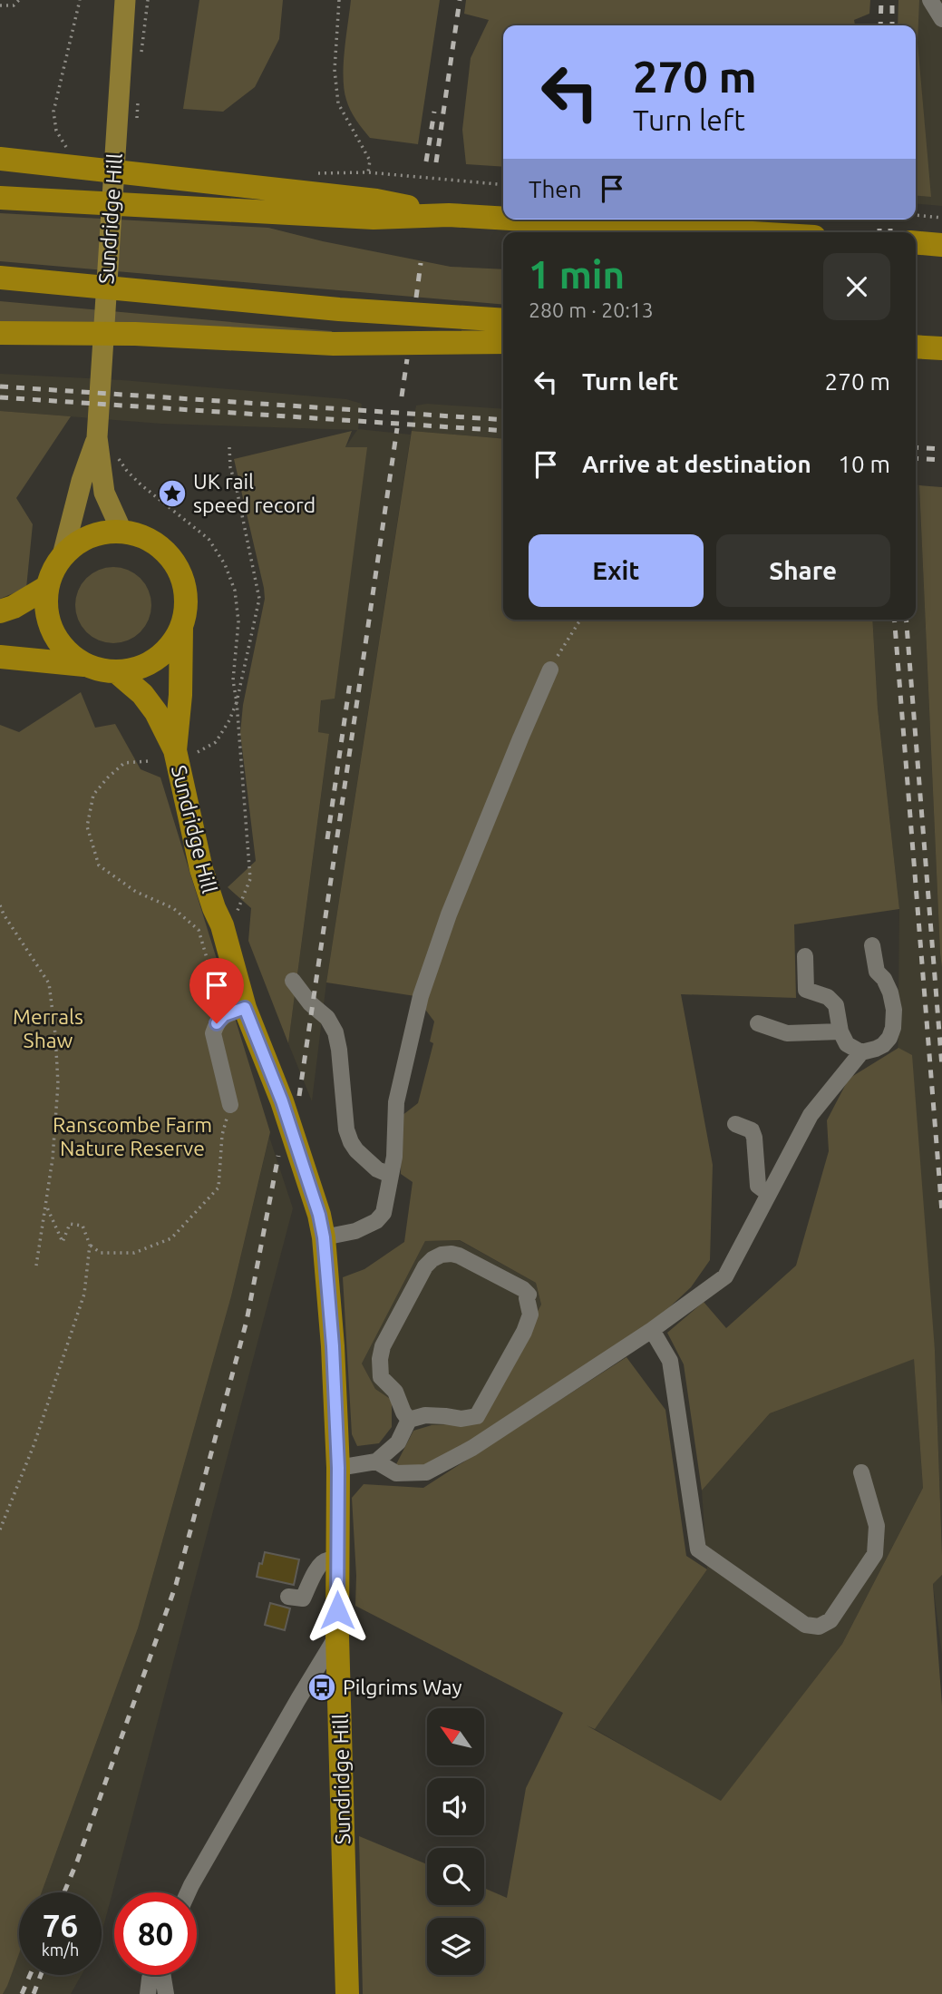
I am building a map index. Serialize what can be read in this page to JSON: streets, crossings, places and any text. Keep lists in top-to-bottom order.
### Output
{
  "streets": {
    "highway": ["Sundridge Hill"]
  },
  "parks": ["Merrals Shaw", "Ranscombe Farm Nature Reserve"],
  "places": {
    "place": ["UK rail speed record"],
    "bus stop": ["Pilgrims Way"]
  },
  "north": "top left",
  "page": {
    "turn": ["270 m", "Turn left"],
    "then": "Then",
    "heading": ["1 min", "280 m · 20:13"],
    "list": [
      {
        "name": "Turn left",
        "value": "270 m"
      },
      {
        "name": "Arrive at destination",
        "value": "10 m"
      }
    ],
    "buttons": ["Exit", "Share"],
    "speed": "76 km/h",
    "limit": "80"
  }
}
